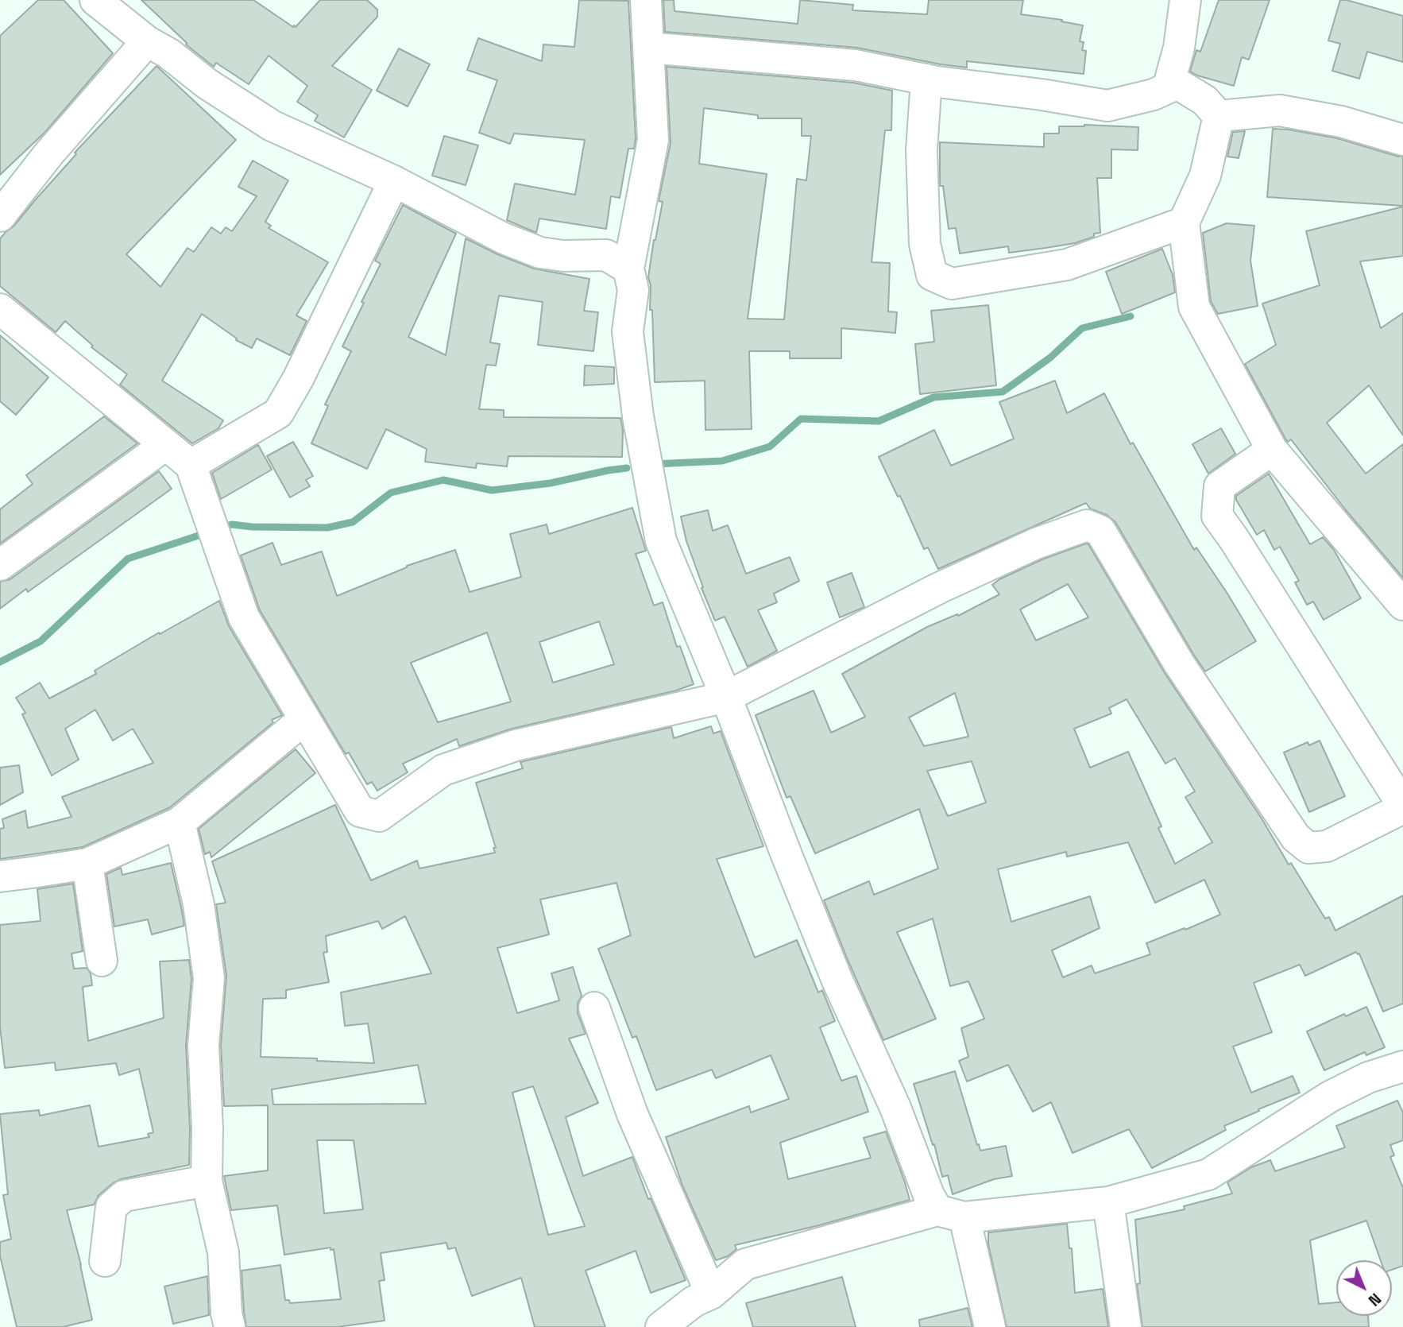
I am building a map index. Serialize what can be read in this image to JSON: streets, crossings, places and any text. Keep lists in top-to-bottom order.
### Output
{
  "north": "bottom right"
}
